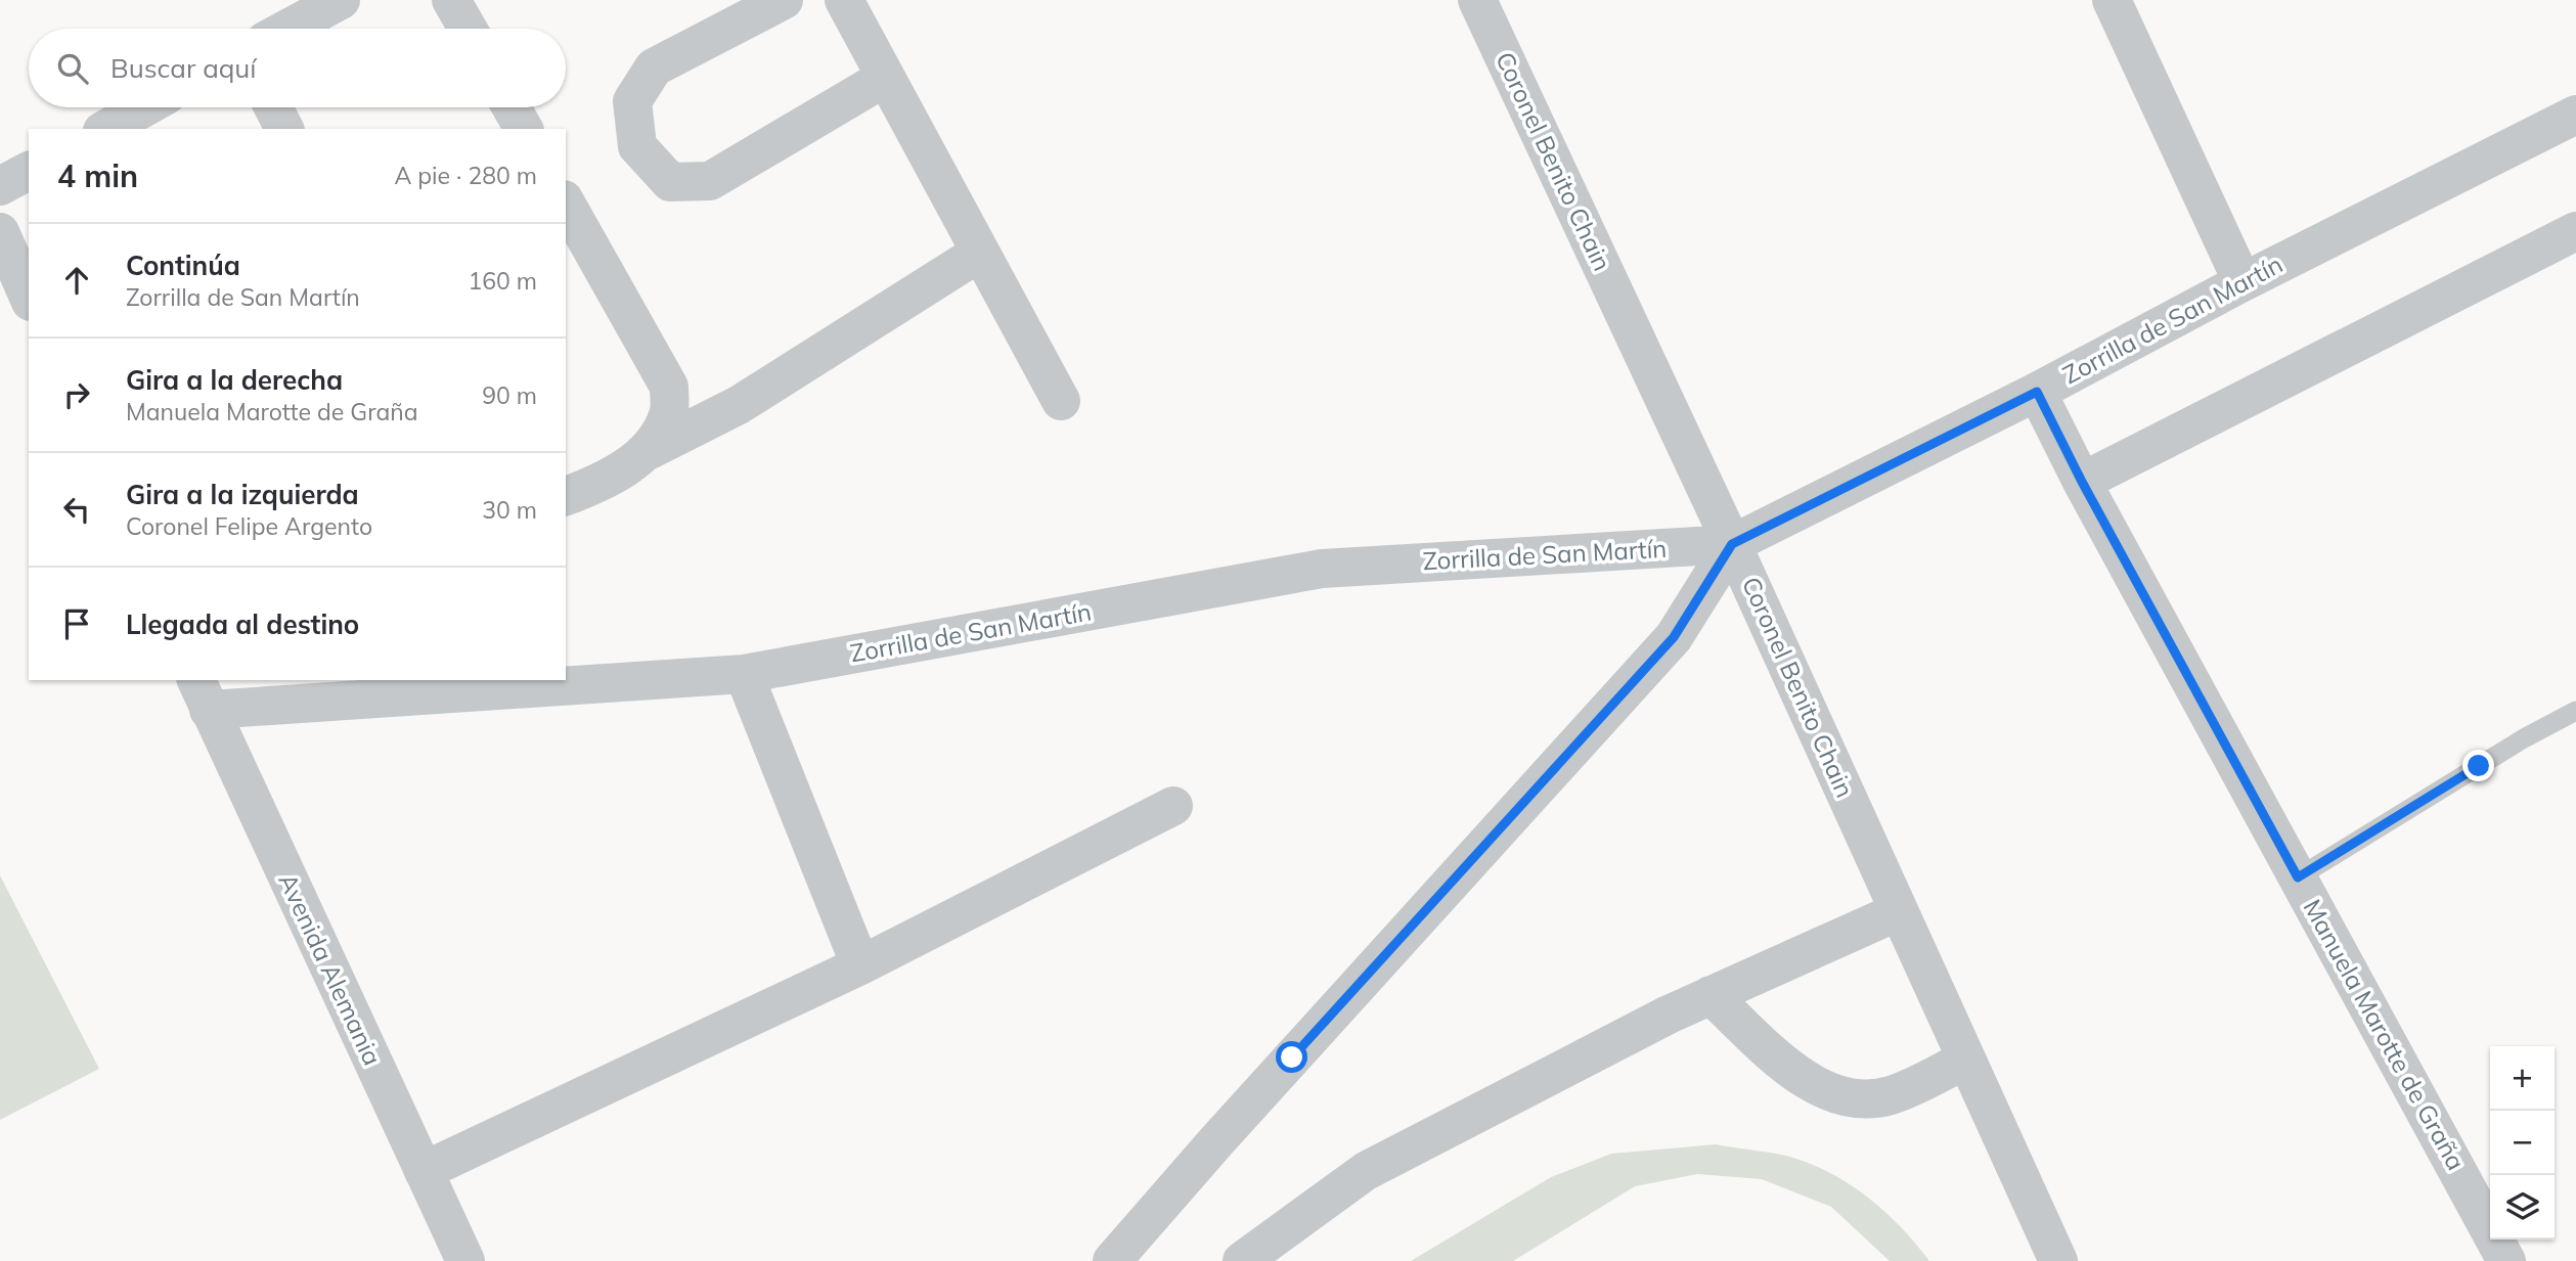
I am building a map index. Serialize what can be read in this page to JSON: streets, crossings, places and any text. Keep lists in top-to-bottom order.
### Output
{
  "streets": {
    "street": [
      "Coronel Benito Chain",
      "Zorrilla de San Martín",
      "Avenida Alemania",
      "Manuela Marotte de Graña"
    ]
  },
  "crossings": [
    ["Coronel Benito Chain", "Zorrilla de San Martín"],
    ["Zorrilla de San Martín", "Avenida Alemania"],
    ["Zorrilla de San Martín", "Manuela Marotte de Graña"]
  ],
  "page": {
    "search": "Buscar aquí",
    "heading": ["4 min", "A pie · 280 m"],
    "list": [
      ["Continúa", "Zorrilla de San Martín", "160 m"],
      ["Gira a la derecha", "Manuela Marotte de Graña", "90 m"],
      ["Gira a la izquierda", "Coronel Felipe Argento", "30 m"],
      "Llegada al destino"
    ],
    "map_buttons": ["+", "−"]
  }
}
